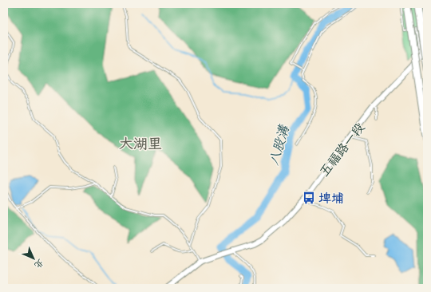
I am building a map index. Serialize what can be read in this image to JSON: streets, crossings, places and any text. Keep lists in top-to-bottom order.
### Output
{
  "streets": {
    "main road": ["五福路一段"]
  },
  "districts": ["大湖里"],
  "water": ["八股溝"],
  "places": {
    "bus stop": ["埤埔"]
  },
  "north": "bottom right"
}
